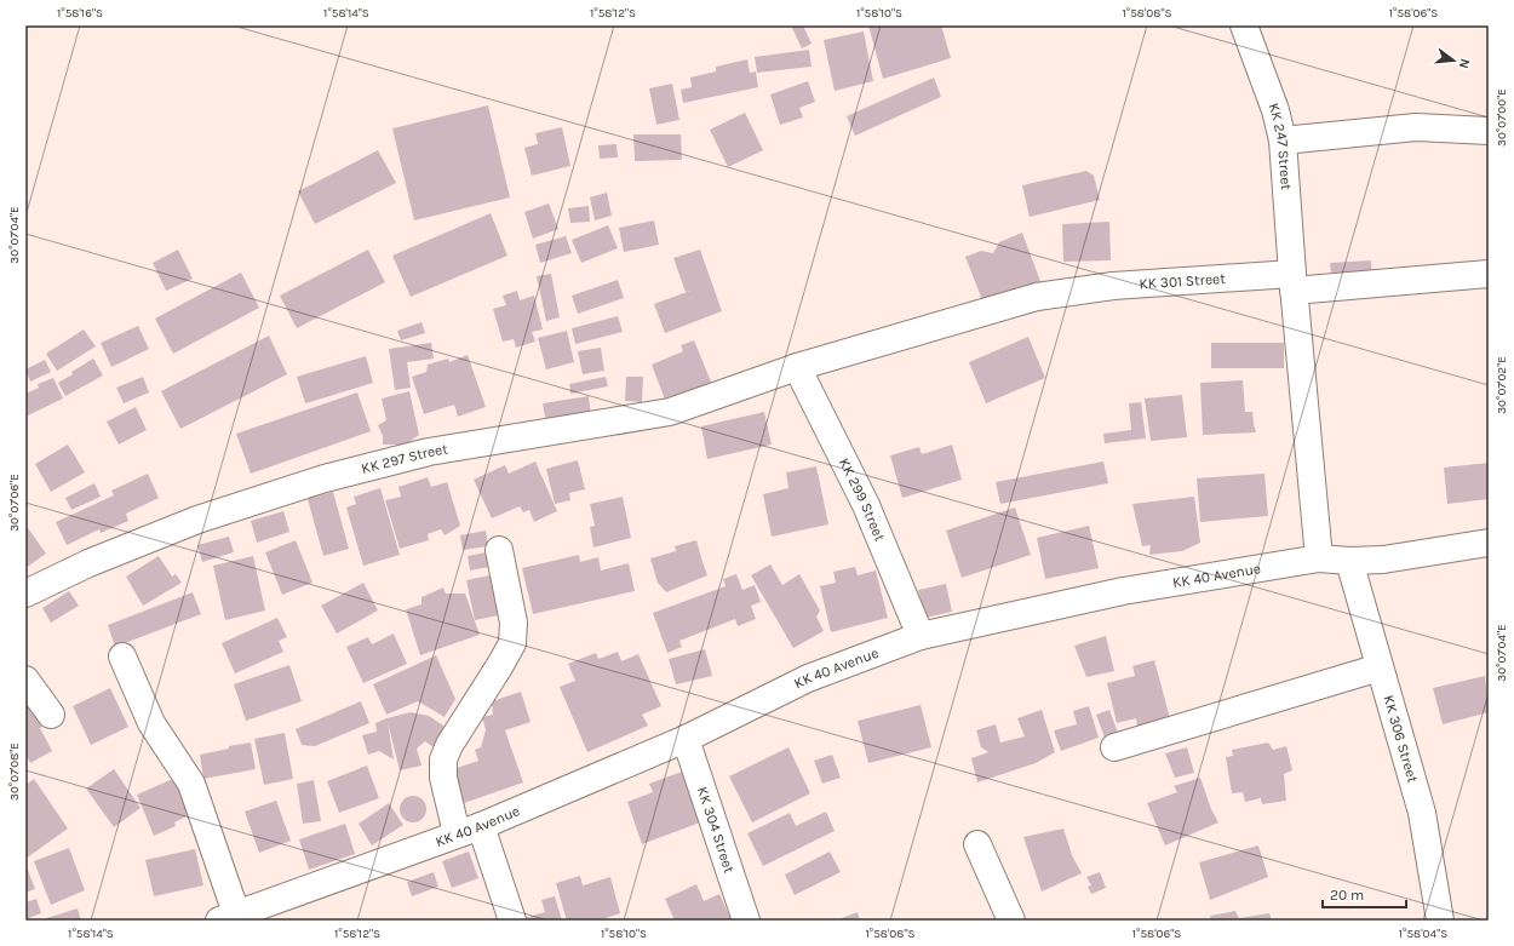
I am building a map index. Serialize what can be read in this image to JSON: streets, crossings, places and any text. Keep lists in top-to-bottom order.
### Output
{
  "streets": {
    "street": [
      "KK 247 Street",
      "KK 301 Street",
      "KK 297 Street",
      "KK 299 Street",
      "KK 40 Avenue",
      "KK 306 Street",
      "KK 304 Street"
    ]
  },
  "crossings": [
    ["KK 247 Street", "KK 301 Street"],
    ["KK 301 Street", "KK 297 Street"],
    ["KK 301 Street", "KK 299 Street"],
    ["KK 297 Street", "KK 299 Street"],
    ["KK 299 Street", "KK 40 Avenue"],
    ["KK 40 Avenue", "KK 306 Street"],
    ["KK 40 Avenue", "KK 304 Street"]
  ],
  "scale_bar": "20 m",
  "north": "right",
  "coordinates": [
    "1°58'16\"S",
    "1°58'14\"S",
    "1°58'12\"S",
    "1°58'10\"S",
    "1°58'08\"S",
    "1°58'06\"S",
    "30°07'00\"E",
    "30°07'04\"E",
    "30°07'02\"E",
    "30°07'06\"E",
    "30°07'08\"E",
    "1°58'04\"S"
  ]
}
